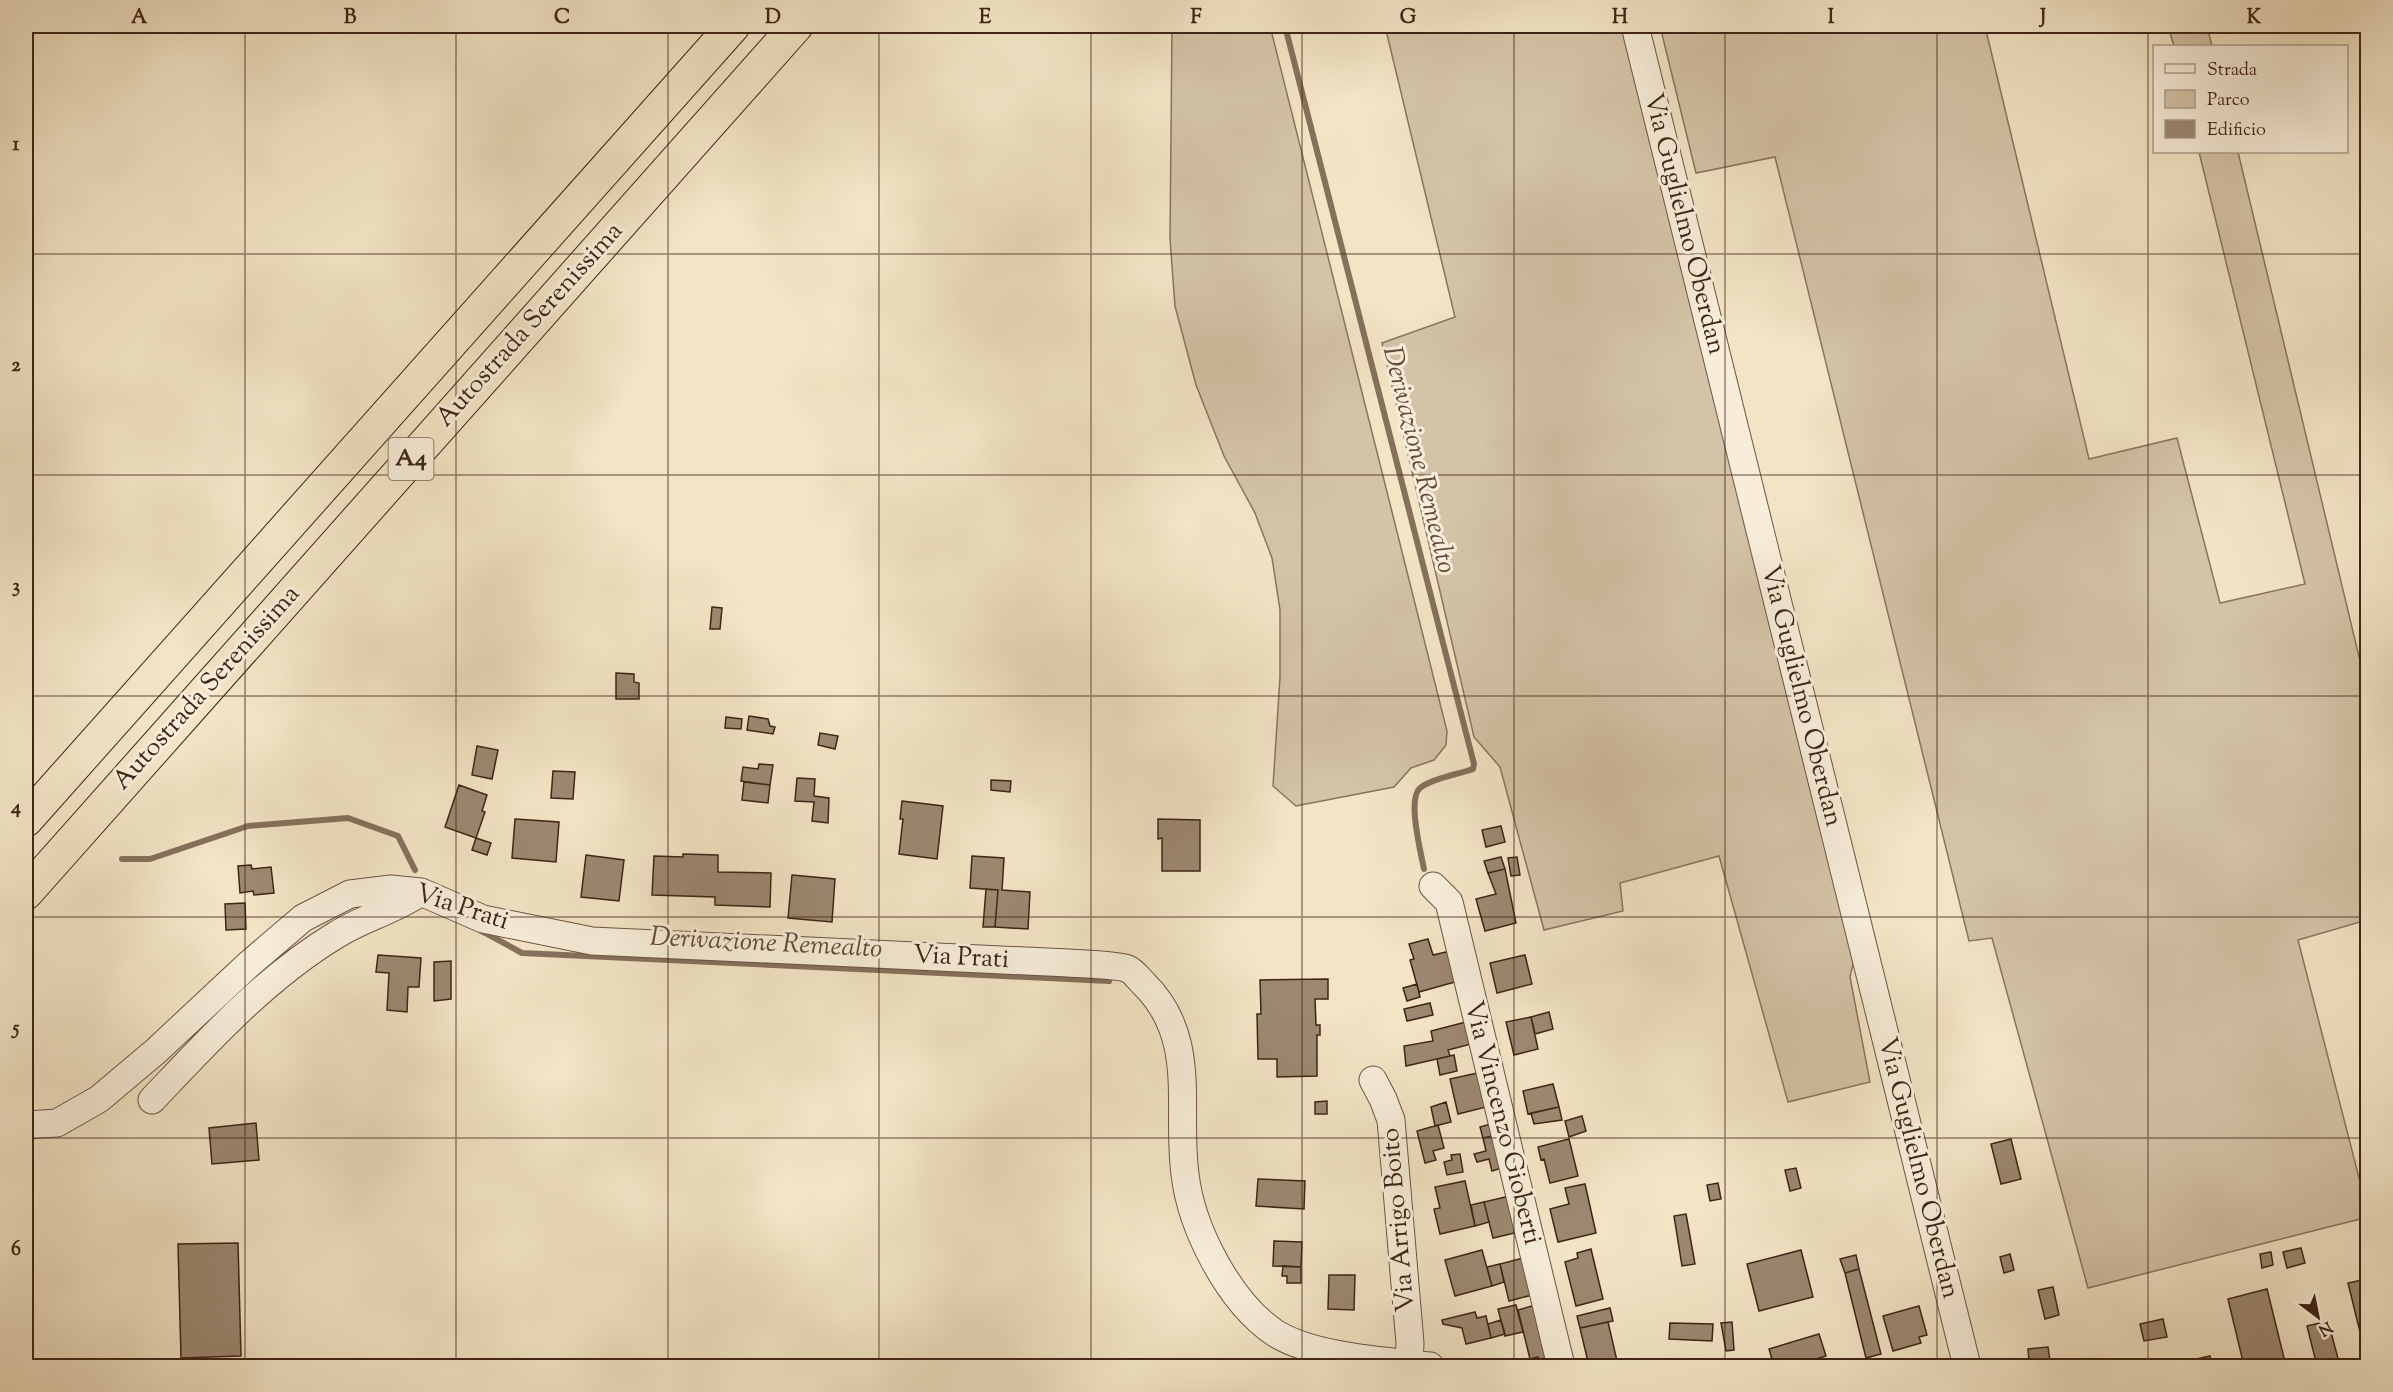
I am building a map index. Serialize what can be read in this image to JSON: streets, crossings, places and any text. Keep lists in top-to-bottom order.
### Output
{
  "streets": {
    "highway": ["Autostrada Serenissima", "A4"],
    "street": [
      "Via Guglielmo Oberdan",
      "Via Prati",
      "Via Vincenzo Gioberti",
      "Via Arrigo Boito"
    ]
  },
  "crossings": [
    ["Via Prati", "Via Arrigo Boito"]
  ],
  "water": ["Derivazione Remealto"],
  "legend": ["Strada", "Parco", "Edificio"],
  "north": "bottom right",
  "grid": {
    "columns": [
      "A",
      "B",
      "C",
      "D",
      "E",
      "F",
      "G",
      "H",
      "I",
      "J",
      "K"
    ],
    "rows": [
      "1",
      "2",
      "3",
      "4",
      "5",
      "6"
    ]
  }
}
